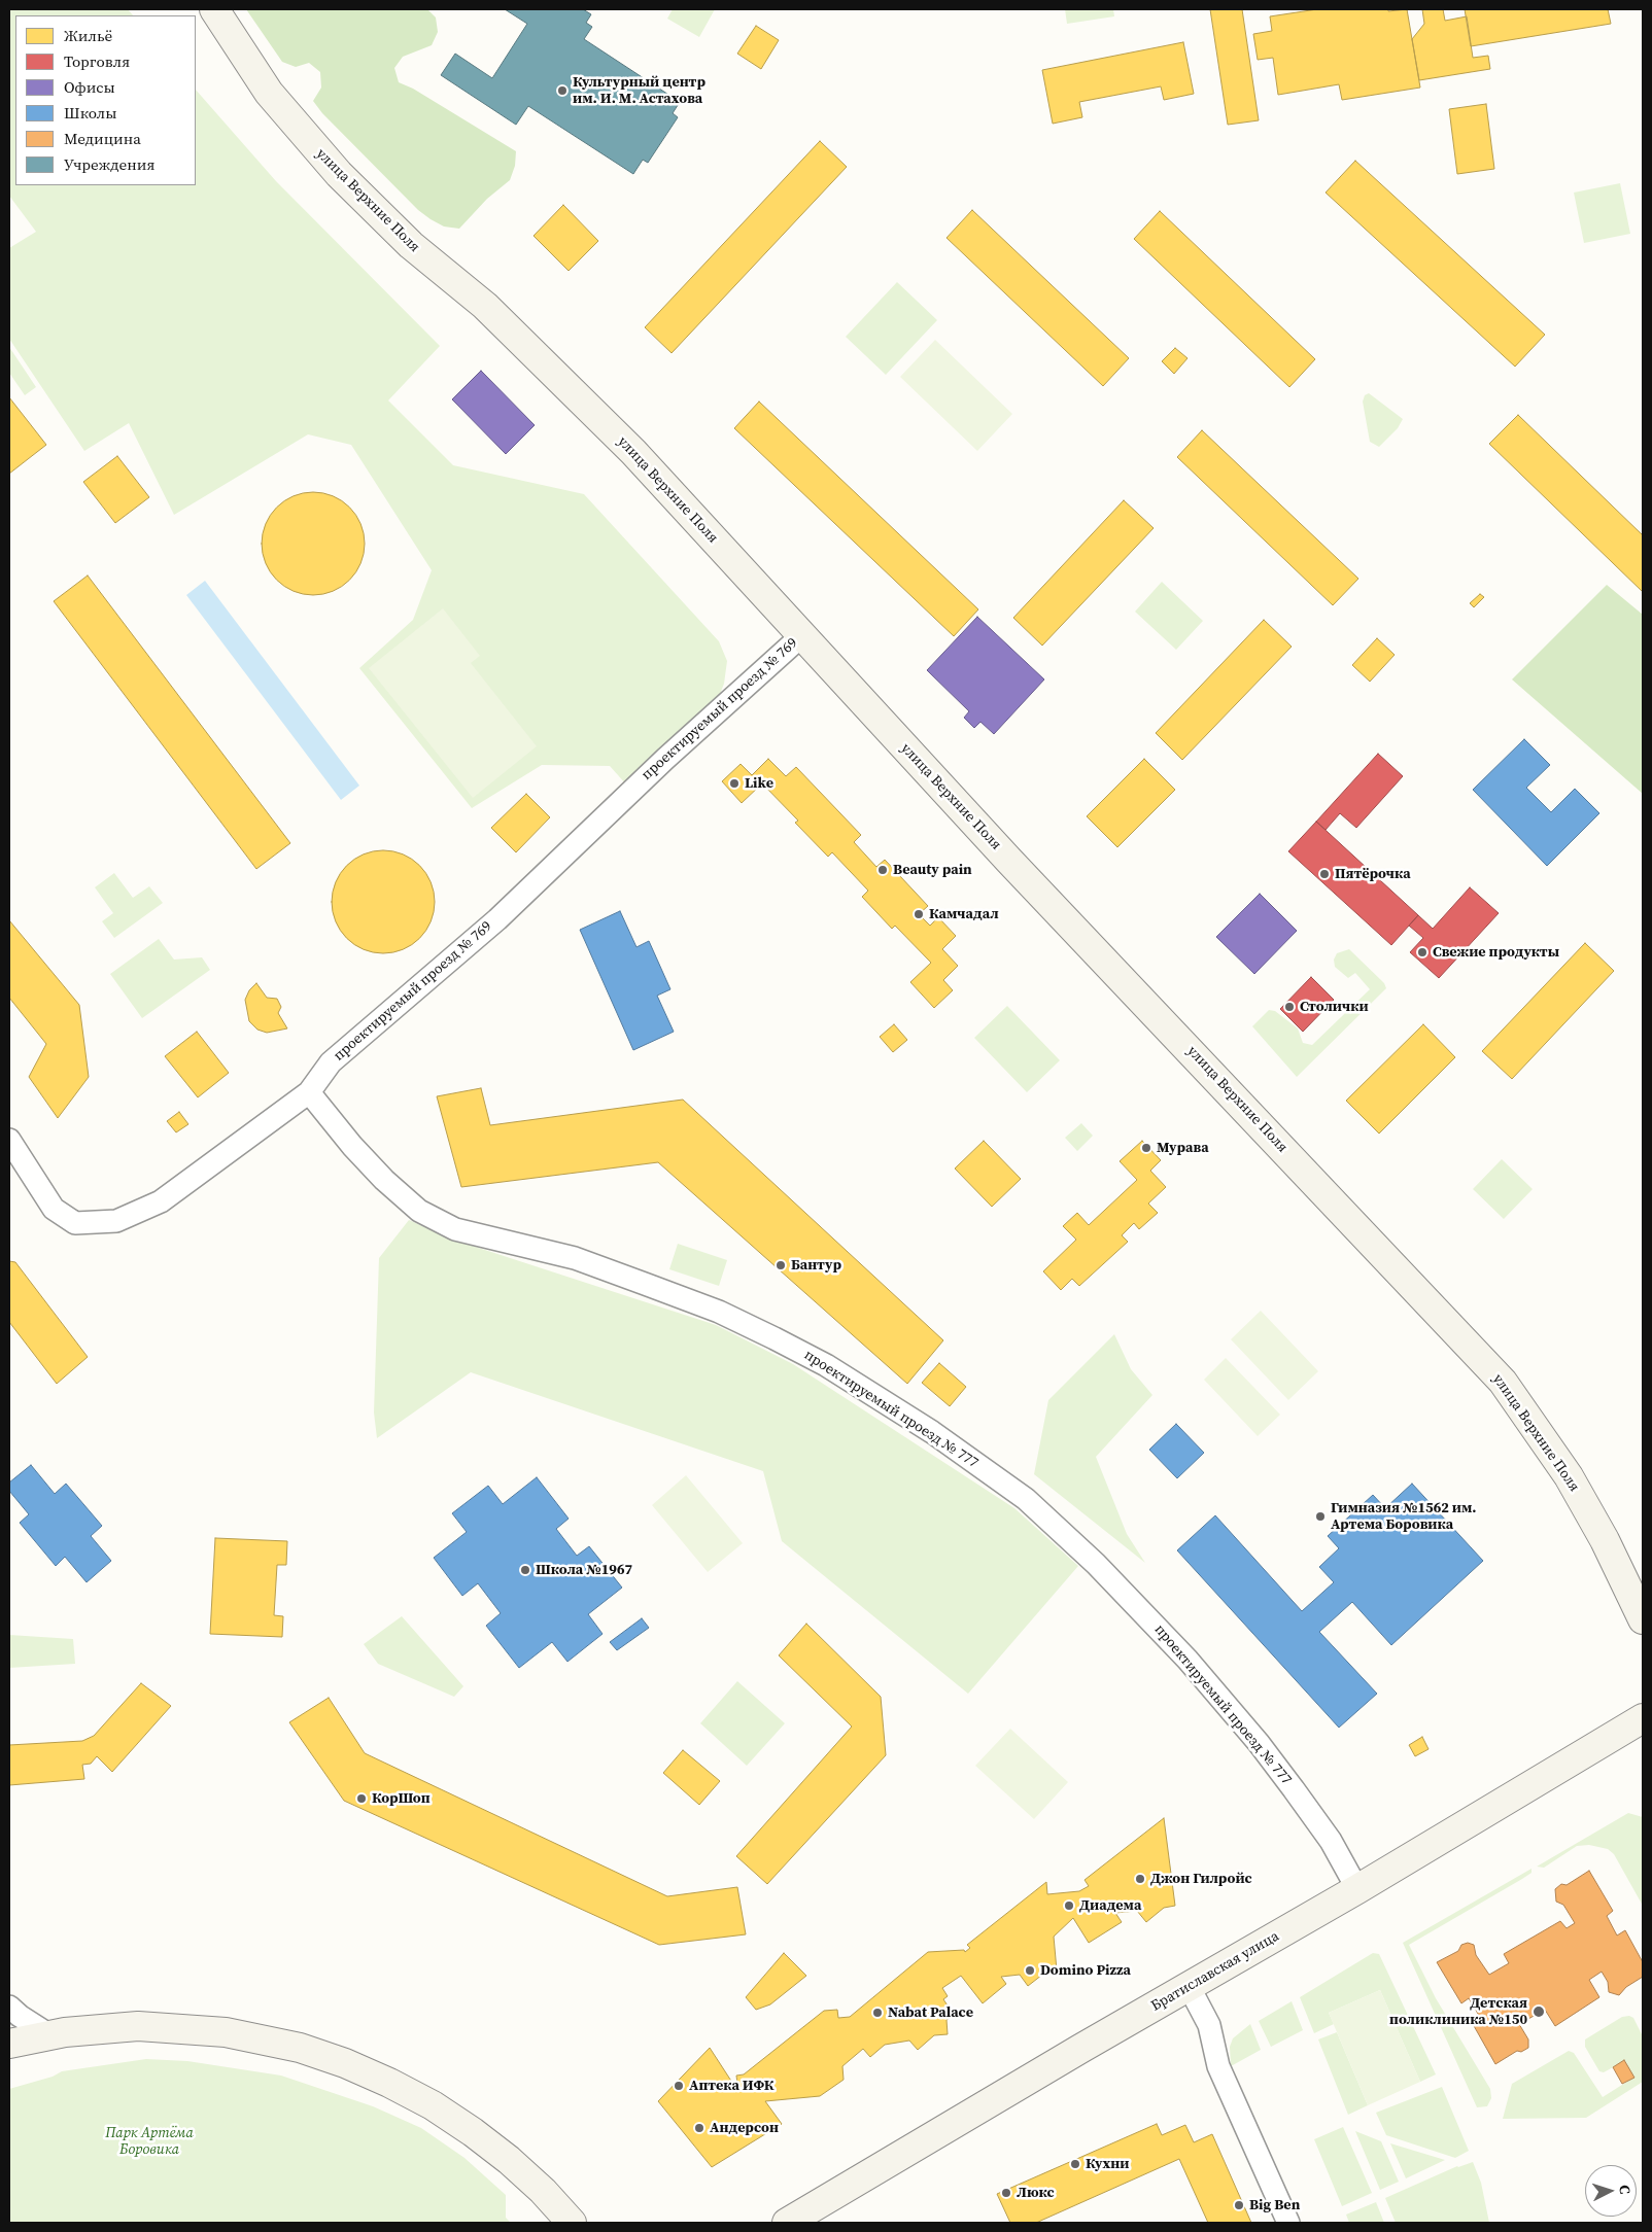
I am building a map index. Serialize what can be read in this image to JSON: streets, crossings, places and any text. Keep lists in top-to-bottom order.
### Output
{
  "streets": {
    "main road": ["улица Верхние Поля", "Братиславская улица"],
    "street": ["проектируемый проезд № 769", "проектируемый проезд № 777"]
  },
  "crossings": [
    ["улица Верхние Поля", "проектируемый проезд № 769"],
    ["проектируемый проезд № 769", "проектируемый проезд № 777"],
    ["проектируемый проезд № 777", "Братиславская улица"]
  ],
  "parks": ["Парк Артёма Боровика"],
  "places": [
    "Культурный центр им. И. М. Астахова",
    "Like",
    "Beauty pain",
    "Пятёрочка",
    "Камчадал",
    "Свежие продукты",
    "Столички",
    "Мурава",
    "Бантур",
    "Гимназия №1562 им. Артема Боровика",
    "Школа №1967",
    "КорШоп",
    "Джон Гилройс",
    "Диадема",
    "Domino Pizza",
    "Детская поликлиника №150",
    "Nabat Palace",
    "Аптека ИФК",
    "Андерсон",
    "Кухни",
    "Люкс",
    "Big Ben"
  ],
  "legend": [
    "Жильё",
    "Торговля",
    "Офисы",
    "Школы",
    "Медицина",
    "Учреждения"
  ],
  "north": "right"
}
